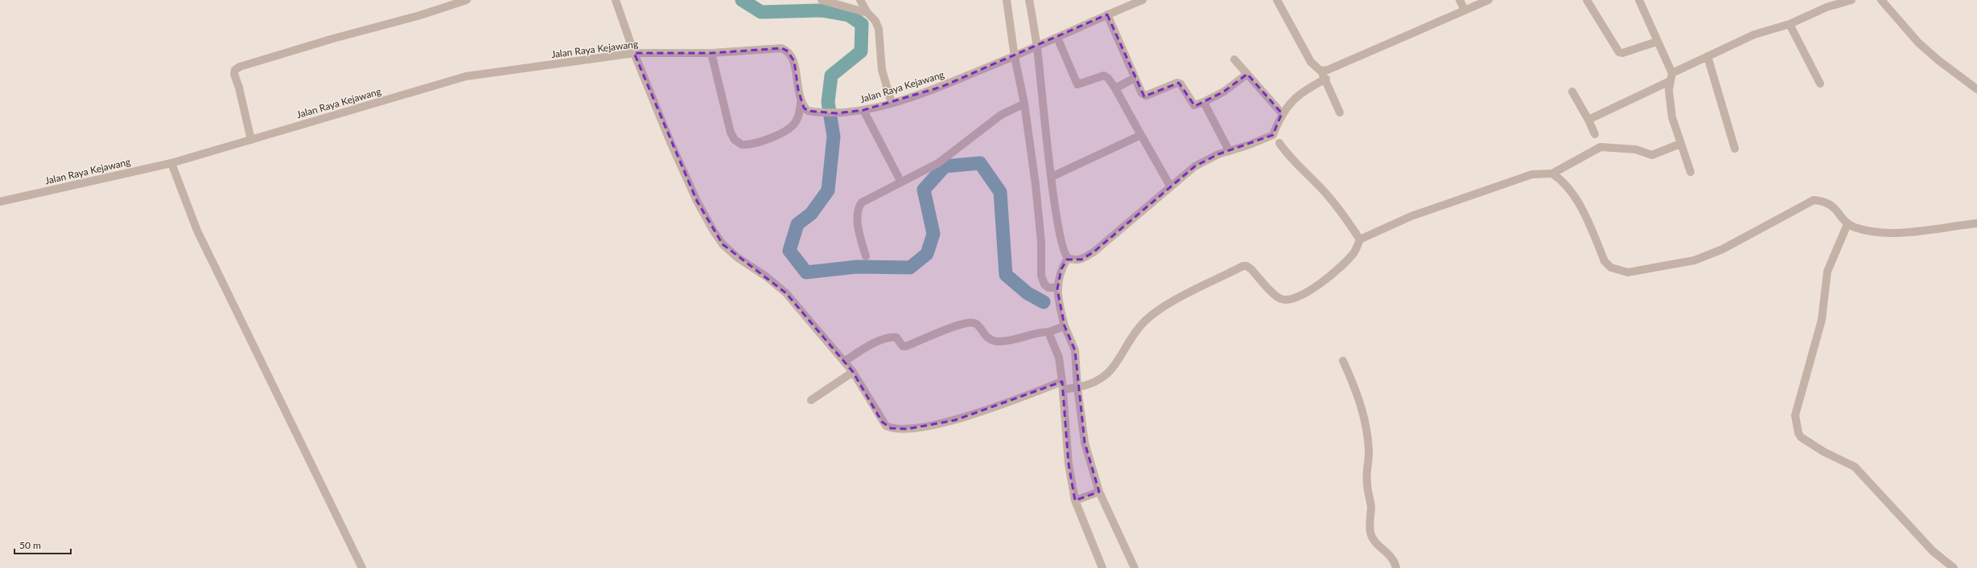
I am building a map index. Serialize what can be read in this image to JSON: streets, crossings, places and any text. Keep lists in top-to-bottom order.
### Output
{
  "streets": {
    "street": ["Jalan Raya Kejawang"]
  },
  "scale_bar": "50 m"
}
